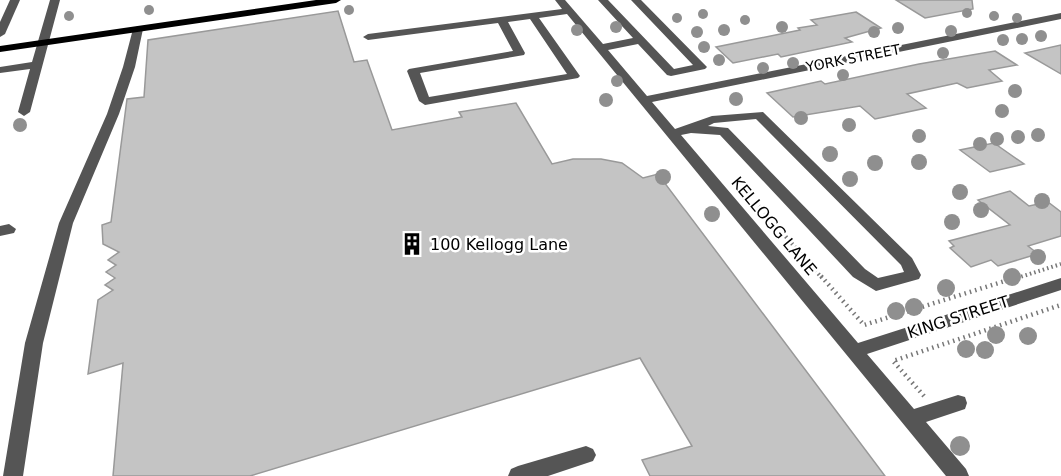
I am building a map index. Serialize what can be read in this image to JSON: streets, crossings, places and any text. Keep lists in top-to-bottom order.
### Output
{
  "streets": {
    "street": ["YORK STREET", "KELLOGG LANE", "KING STREET"]
  },
  "crossings": [
    ["YORK STREET", "KELLOGG LANE"],
    ["KELLOGG LANE", "KING STREET"]
  ],
  "places": {
    "building": ["100 Kellogg Lane"]
  }
}
